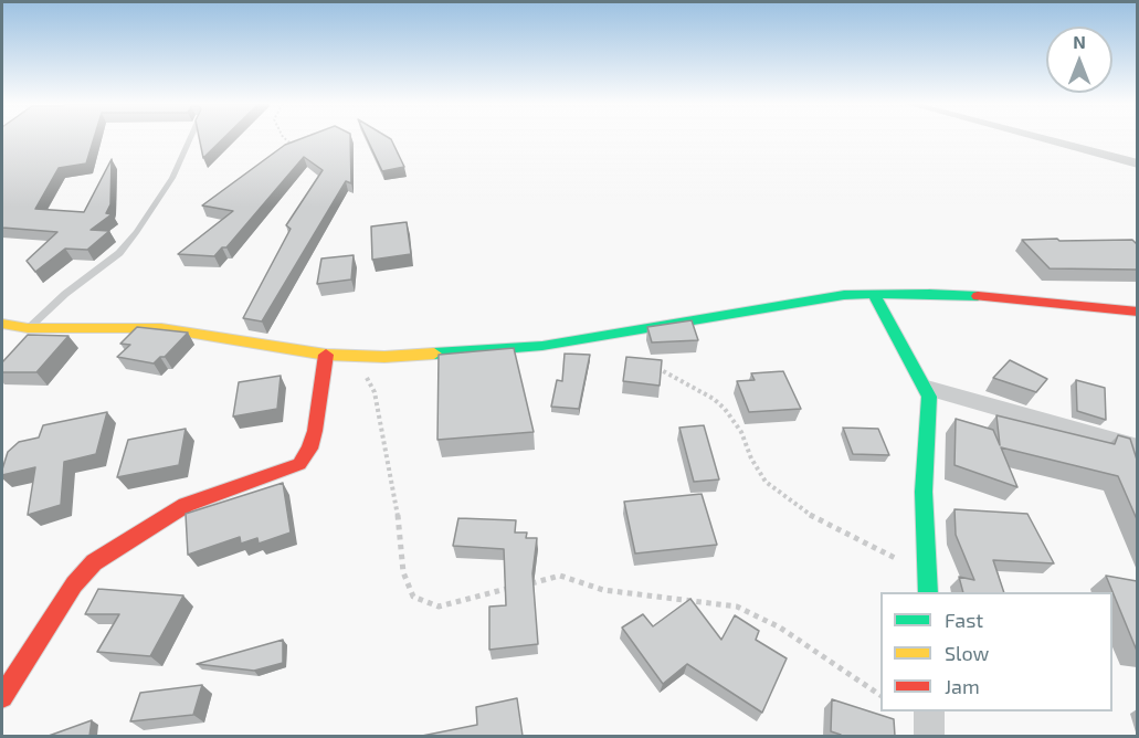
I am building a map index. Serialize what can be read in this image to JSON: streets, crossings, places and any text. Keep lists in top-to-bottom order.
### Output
{
  "legend": ["Fast", "Slow", "Jam"],
  "north": "top"
}
